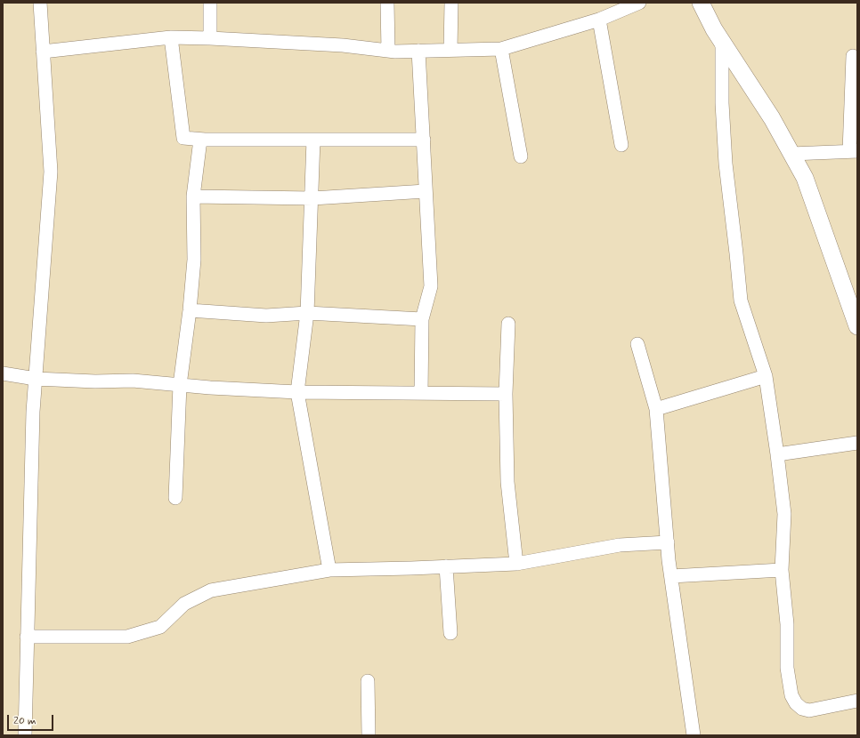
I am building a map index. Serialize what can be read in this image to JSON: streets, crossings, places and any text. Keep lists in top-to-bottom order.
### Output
{
  "scale_bar": "20 m"
}
